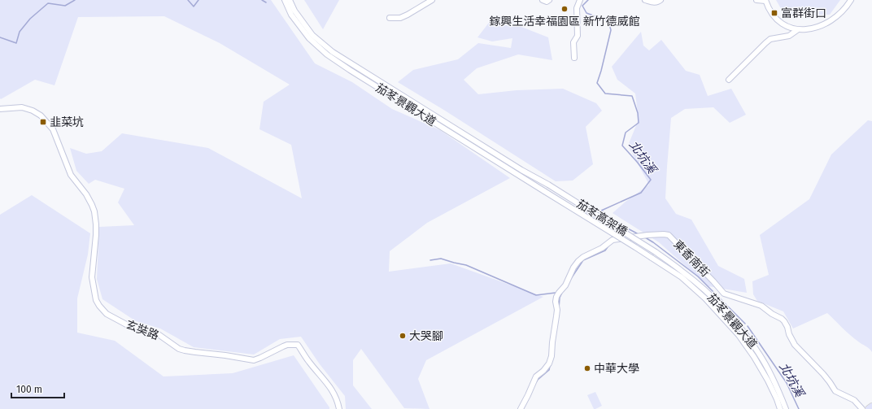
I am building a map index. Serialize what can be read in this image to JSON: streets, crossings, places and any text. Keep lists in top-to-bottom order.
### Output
{
  "streets": {
    "street": [
      "茄苳景觀大道",
      "茄苳高架橋",
      "東香南街",
      "玄奘路"
    ]
  },
  "crossings": [
    ["茄苳景觀大道", "茄苳高架橋"]
  ],
  "water": ["北坑溪"],
  "places": {
    "other": ["鎵興生活幸福園區 新竹德威館", "大哭腳", "中華大學"],
    "transit": ["富群街口", "韭菜坑"]
  },
  "scale_bar": "100 m"
}
